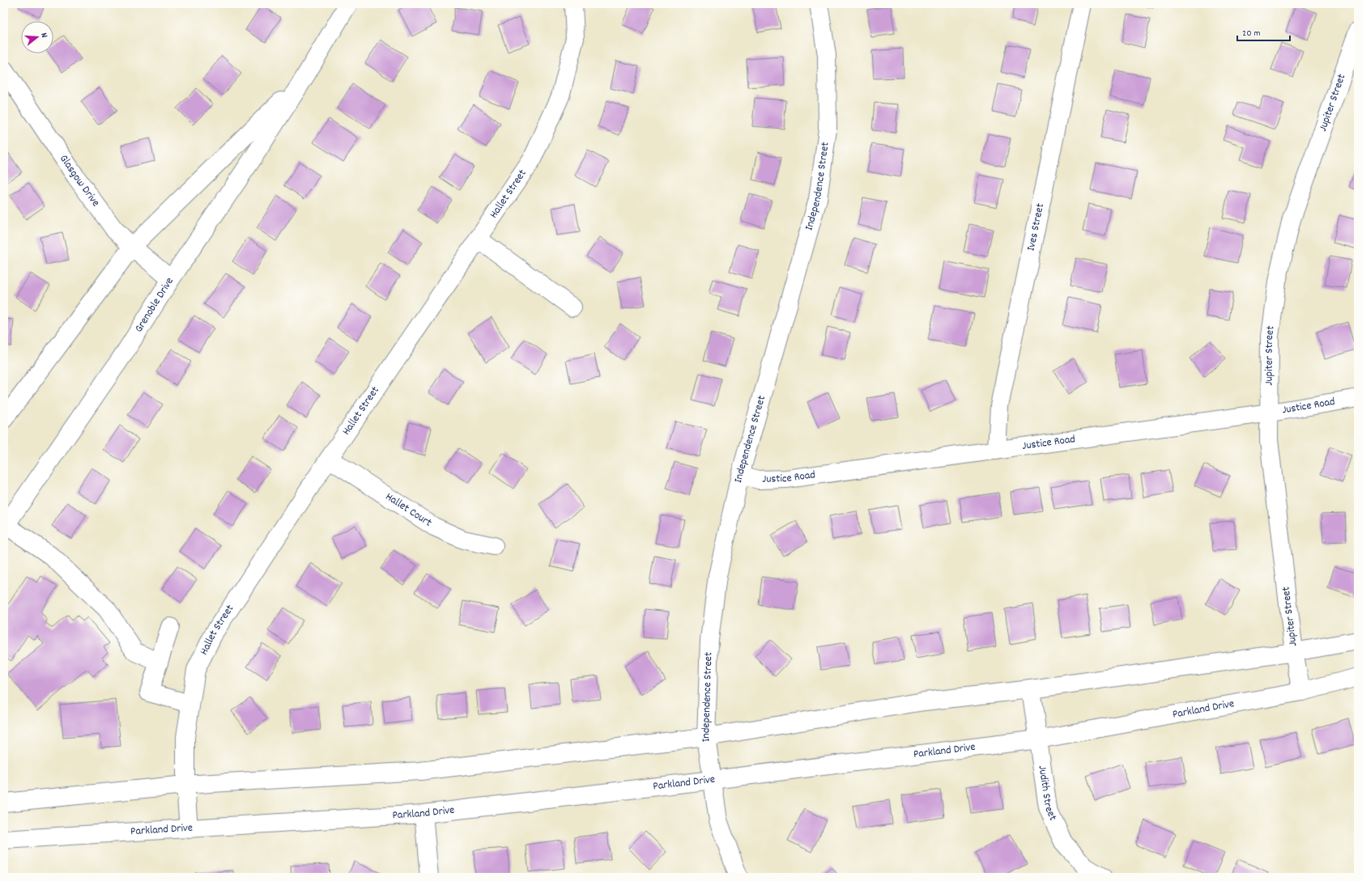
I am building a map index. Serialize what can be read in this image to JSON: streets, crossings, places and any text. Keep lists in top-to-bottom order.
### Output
{
  "streets": {
    "street": [
      "Jupiter Street",
      "Glasgow Drive",
      "Independence Street",
      "Hallet Street",
      "Ives Street",
      "Grenoble Drive",
      "Justice Road",
      "Hallet Court",
      "Parkland Drive",
      "Judith Street"
    ]
  },
  "crossings": [
    ["Jupiter Street", "Justice Road"],
    ["Jupiter Street", "Parkland Drive"],
    ["Glasgow Drive", "Grenoble Drive"],
    ["Independence Street", "Justice Road"],
    ["Independence Street", "Parkland Drive"],
    ["Hallet Street", "Hallet Court"],
    ["Hallet Street", "Parkland Drive"],
    ["Ives Street", "Justice Road"],
    ["Parkland Drive", "Judith Street"]
  ],
  "scale_bar": "20 m",
  "north": "right"
}
